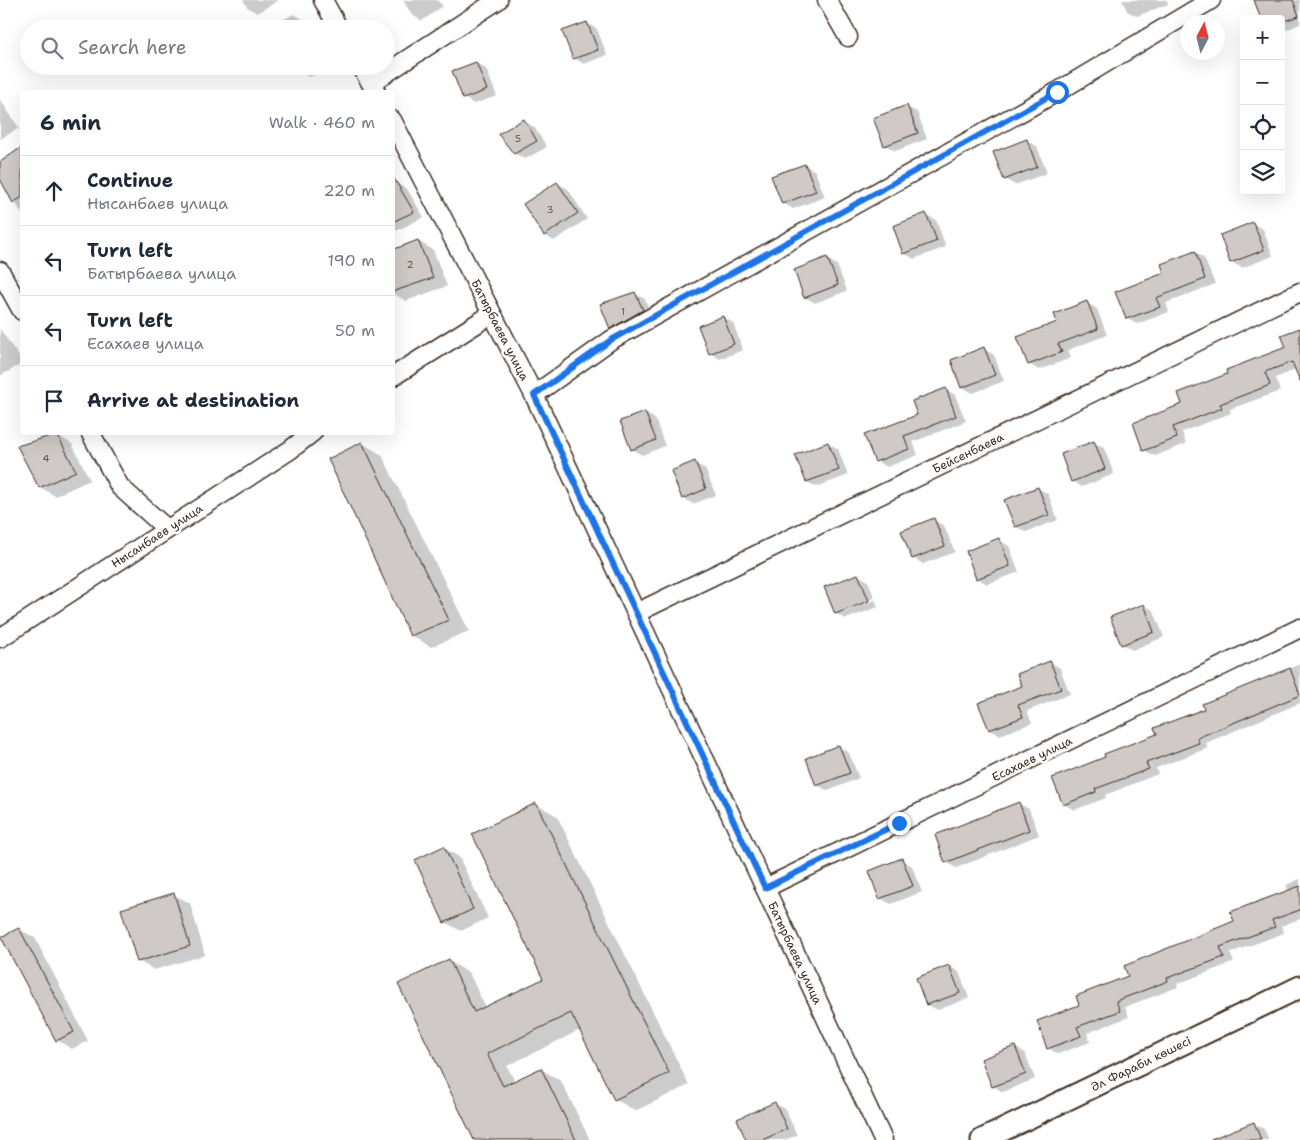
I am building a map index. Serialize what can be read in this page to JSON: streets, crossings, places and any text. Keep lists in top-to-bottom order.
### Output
{
  "streets": {
    "street": [
      "Батырбаева улица",
      "Бейсенбаева",
      "Нысанбаев улица",
      "Есахаев улица",
      "Әл Фараби көшесі"
    ]
  },
  "crossings": [
    ["Батырбаева улица", "Бейсенбаева"],
    ["Батырбаева улица", "Есахаев улица"]
  ],
  "house_numbers": [
    "5",
    "3",
    "2",
    "1",
    "4"
  ],
  "north": "top",
  "page": {
    "map_buttons": ["+", "−"],
    "search": "Search here",
    "heading": ["6 min", "Walk · 460 m"],
    "list": [
      ["Continue", "Нысанбаев улица", "220 m"],
      ["Turn left", "Батырбаева улица", "190 m"],
      ["Turn left", "Есахаев улица", "50 m"],
      "Arrive at destination"
    ]
  }
}
